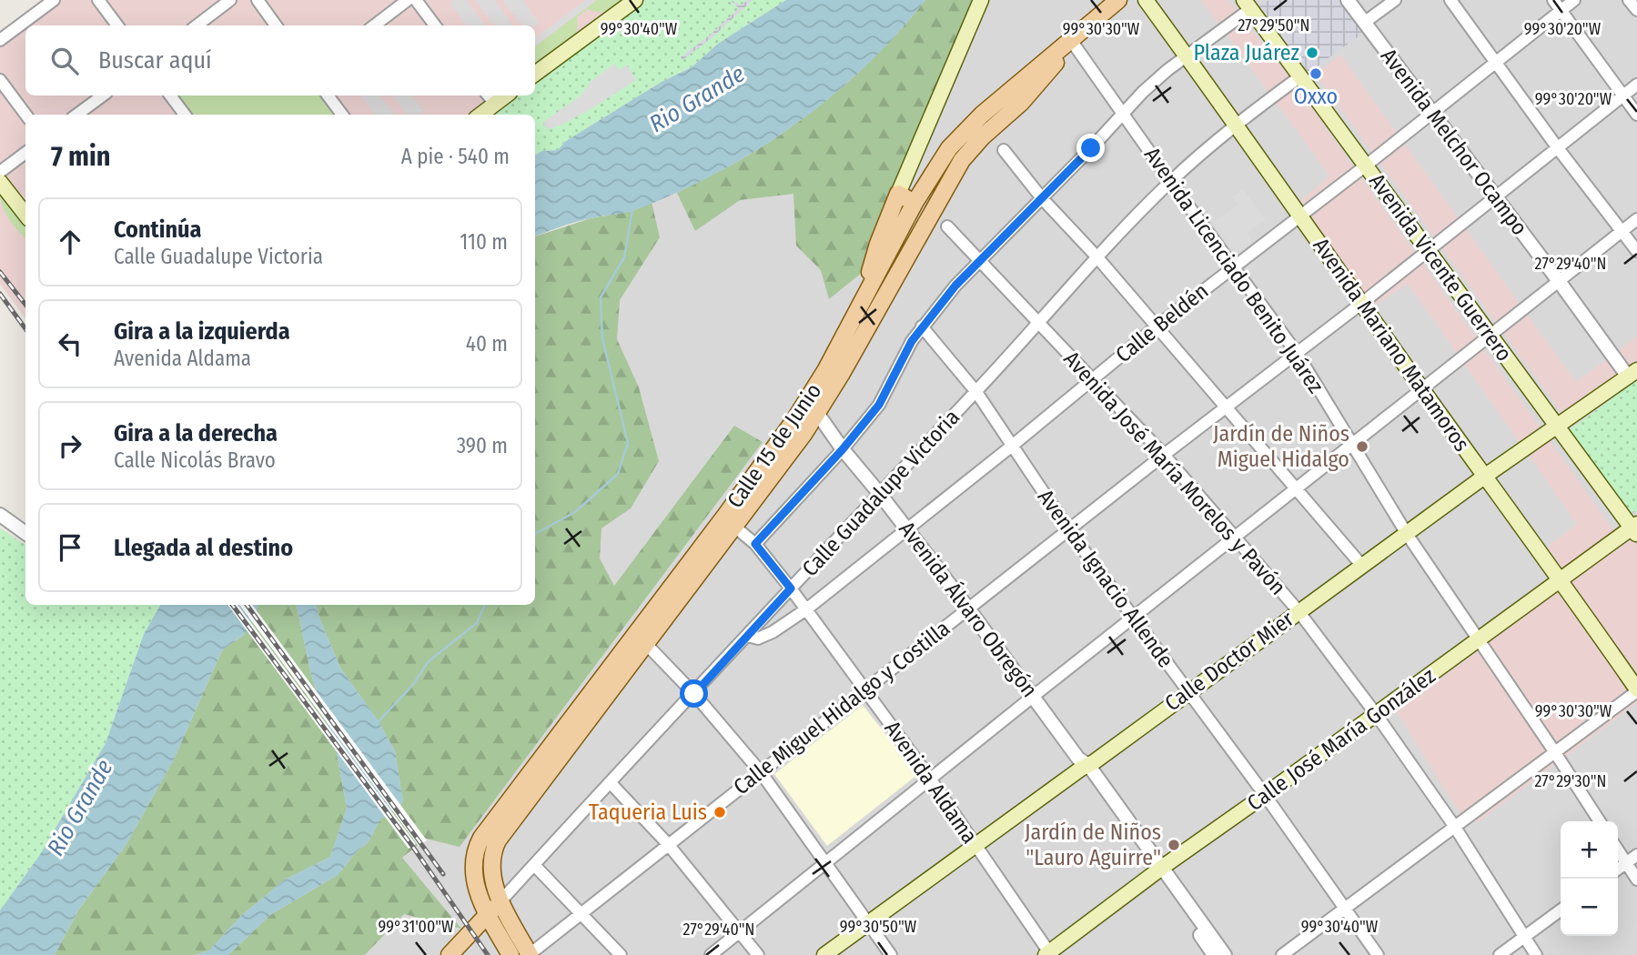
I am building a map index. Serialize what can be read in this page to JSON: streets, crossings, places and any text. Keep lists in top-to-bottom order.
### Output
{
  "streets": {
    "main road": [
      "Avenida Vicente Guerrero",
      "Avenida Mariano Matamoros",
      "Calle 15 de Junio",
      "Calle Guadalupe Victoria",
      "Calle Doctor Mier",
      "Calle José María González"
    ],
    "street": [
      "Avenida Melchor Ocampo",
      "Avenida Licenciado Benito Juárez",
      "Calle Beldén",
      "Avenida José María Morelos y Pavón",
      "Avenida Ignacio Allende",
      "Avenida Álvaro Obregón",
      "Calle Miguel Hidalgo y Costilla",
      "Avenida Aldama"
    ]
  },
  "crossings": [
    ["Avenida Melchor Ocampo", "Calle Beldén"],
    ["Avenida Melchor Ocampo", "Calle Doctor Mier"],
    ["Avenida Melchor Ocampo", "Calle Miguel Hidalgo y Costilla"],
    ["Avenida Vicente Guerrero", "Calle Beldén"],
    ["Avenida Vicente Guerrero", "Calle Guadalupe Victoria"],
    ["Avenida Vicente Guerrero", "Calle Doctor Mier"],
    ["Avenida Vicente Guerrero", "Calle Miguel Hidalgo y Costilla"],
    ["Avenida Vicente Guerrero", "Calle José María González"],
    ["Avenida Licenciado Benito Juárez", "Calle Beldén"],
    ["Avenida Licenciado Benito Juárez", "Calle 15 de Junio"],
    ["Avenida Licenciado Benito Juárez", "Calle Guadalupe Victoria"],
    ["Avenida Licenciado Benito Juárez", "Calle Doctor Mier"],
    ["Avenida Licenciado Benito Juárez", "Calle Miguel Hidalgo y Costilla"],
    ["Avenida Licenciado Benito Juárez", "Calle José María González"],
    ["Calle Beldén", "Avenida Mariano Matamoros"],
    ["Calle Beldén", "Avenida José María Morelos y Pavón"],
    ["Calle Beldén", "Calle Guadalupe Victoria"],
    ["Calle Beldén", "Avenida Ignacio Allende"],
    ["Calle Beldén", "Avenida Álvaro Obregón"],
    ["Calle Beldén", "Avenida Aldama"],
    ["Avenida Mariano Matamoros", "Calle Guadalupe Victoria"],
    ["Avenida Mariano Matamoros", "Calle Doctor Mier"],
    ["Avenida Mariano Matamoros", "Calle Miguel Hidalgo y Costilla"],
    ["Avenida Mariano Matamoros", "Calle José María González"],
    ["Calle 15 de Junio", "Calle Guadalupe Victoria"],
    ["Calle 15 de Junio", "Avenida Álvaro Obregón"],
    ["Calle 15 de Junio", "Calle Miguel Hidalgo y Costilla"],
    ["Calle 15 de Junio", "Avenida Aldama"],
    ["Avenida José María Morelos y Pavón", "Calle Guadalupe Victoria"],
    ["Avenida José María Morelos y Pavón", "Calle Doctor Mier"],
    ["Avenida José María Morelos y Pavón", "Calle Miguel Hidalgo y Costilla"],
    ["Avenida José María Morelos y Pavón", "Calle José María González"],
    ["Calle Guadalupe Victoria", "Avenida Ignacio Allende"],
    ["Calle Guadalupe Victoria", "Avenida Álvaro Obregón"],
    ["Calle Guadalupe Victoria", "Avenida Aldama"],
    ["Avenida Ignacio Allende", "Calle Doctor Mier"],
    ["Avenida Ignacio Allende", "Calle Miguel Hidalgo y Costilla"],
    ["Avenida Ignacio Allende", "Calle José María González"],
    ["Avenida Álvaro Obregón", "Calle Doctor Mier"],
    ["Avenida Álvaro Obregón", "Calle Miguel Hidalgo y Costilla"],
    ["Avenida Álvaro Obregón", "Calle José María González"],
    ["Calle Doctor Mier", "Avenida Aldama"],
    ["Calle Miguel Hidalgo y Costilla", "Avenida Aldama"],
    ["Calle José María González", "Avenida Aldama"]
  ],
  "water": ["Rio Grande"],
  "places": [
    "Plaza Juárez",
    "Oxxo",
    "Jardín de Niños Miguel Hidalgo",
    "Taqueria Luis",
    "Jardín de Niños \"Lauro Aguirre\""
  ],
  "page": {
    "search": "Buscar aquí",
    "heading": ["7 min", "A pie · 540 m"],
    "list": [
      ["Continúa", "Calle Guadalupe Victoria", "110 m"],
      ["Gira a la izquierda", "Avenida Aldama", "40 m"],
      ["Gira a la derecha", "Calle Nicolás Bravo", "390 m"],
      "Llegada al destino"
    ],
    "map_buttons": ["+", "−"]
  },
  "coordinates": [
    "27°29'50\"N",
    "99°30'40\"W",
    "99°30'30\"W",
    "99°30'20\"W",
    "27°29'40\"N",
    "27°29'30\"N",
    "99°31'00\"W",
    "99°30'50\"W"
  ]
}
